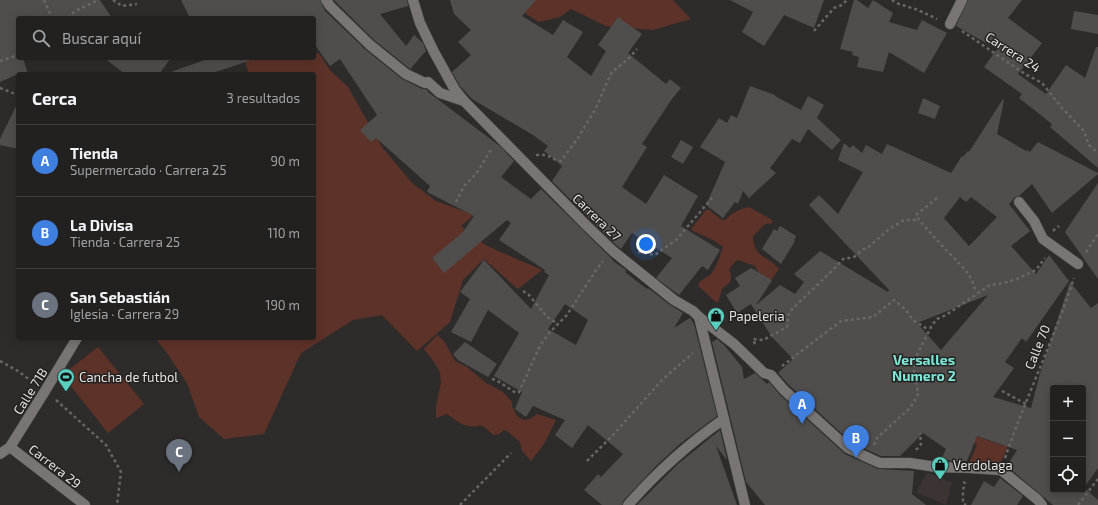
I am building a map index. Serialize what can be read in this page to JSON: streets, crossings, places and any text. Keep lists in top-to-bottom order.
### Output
{
  "streets": {
    "street": ["Carrera 27", "Calle 71B", "Carrera 29"],
    "path": ["Carrera 24", "Calle 70"]
  },
  "crossings": [
    ["Calle 71B", "Carrera 29"]
  ],
  "districts": ["Versalles Numero 2"],
  "places": {
    "shop": ["Papeleria", "Verdolaga"],
    "sports": ["Cancha de futbol"]
  },
  "page": {
    "search": "Buscar aquí",
    "heading": ["Cerca", "3 resultados"],
    "list": [
      {
        "mark": "A",
        "name": "Tienda",
        "note": "Supermercado · Carrera 25",
        "value": "90 m"
      },
      {
        "mark": "B",
        "name": "La Divisa",
        "note": "Tienda · Carrera 25",
        "value": "110 m"
      },
      {
        "mark": "C",
        "name": "San Sebastián",
        "note": "Iglesia · Carrera 29",
        "value": "190 m"
      }
    ],
    "map_buttons": ["+", "−"],
    "pins": ["A", "B", "C"]
  }
}
